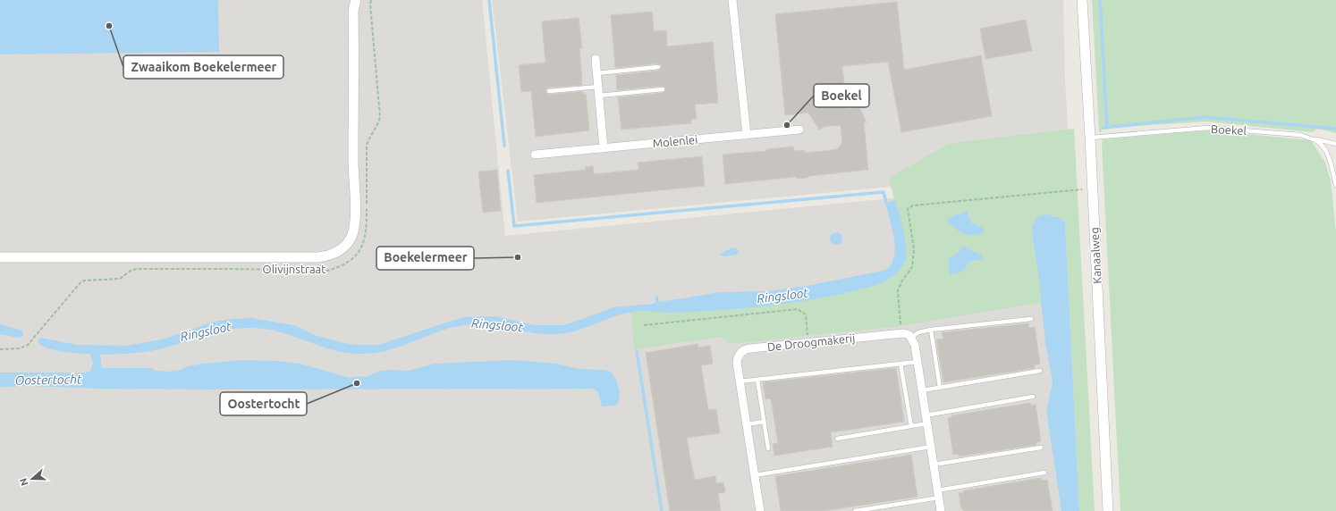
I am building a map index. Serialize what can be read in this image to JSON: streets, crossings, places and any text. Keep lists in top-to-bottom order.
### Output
{
  "streets": {
    "street": [
      "Molenlei",
      "Kanaalweg",
      "Olivijnstraat",
      "De Droogmakerij"
    ],
    "lane": ["Boekel"]
  },
  "crossings": [
    ["Boekel", "Kanaalweg"]
  ],
  "water": ["Ringsloot", "Oostertocht"],
  "places": [
    "Zwaaikom Boekelermeer",
    "Boekel",
    "Boekelermeer",
    "Oostertocht"
  ],
  "north": "left"
}
